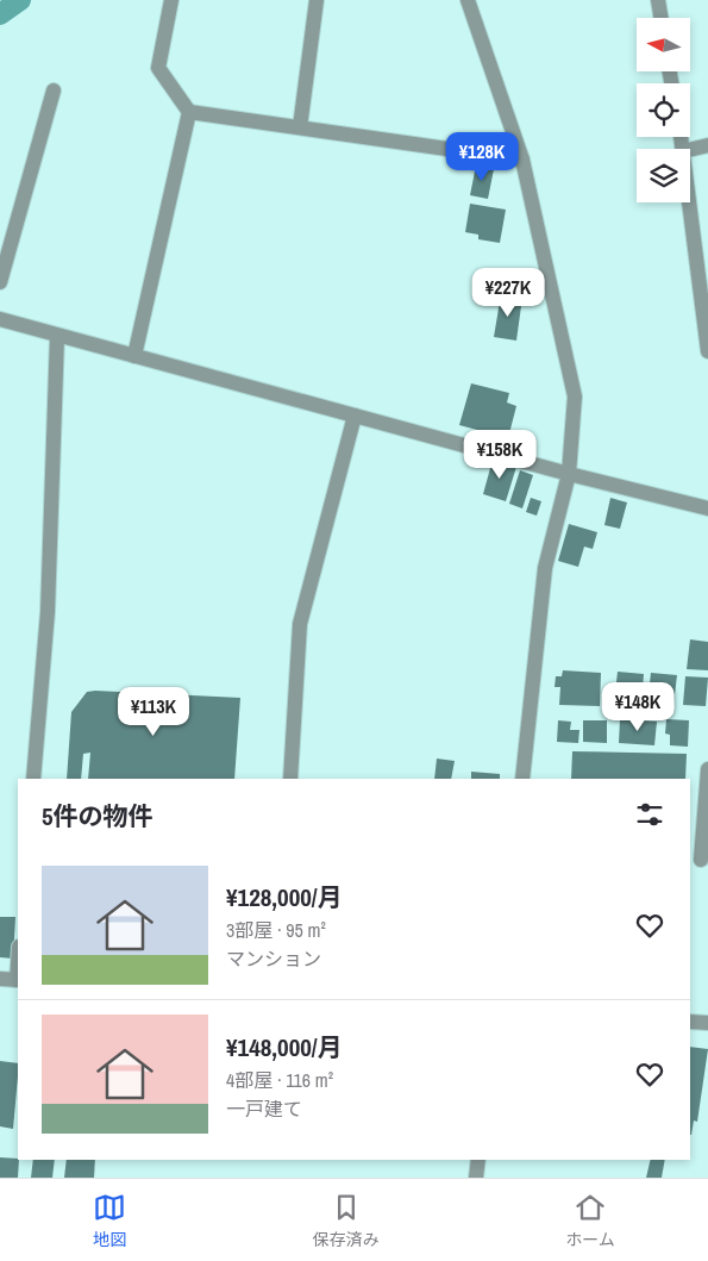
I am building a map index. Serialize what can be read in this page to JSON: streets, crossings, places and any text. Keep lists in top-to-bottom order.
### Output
{
  "north": "left",
  "page": {
    "price": [
      "¥128K",
      "¥227K",
      "¥158K",
      "¥148K",
      "¥113K"
    ],
    "heading": "5件の物件",
    "list": [
      {
        "name": "¥128,000/月",
        "note": "3部屋 · 95 m² · マンション"
      },
      {
        "name": "¥148,000/月",
        "note": "4部屋 · 116 m² · 一戸建て"
      }
    ],
    "tabs": ["地図", "保存済み", "ホーム"]
  }
}
